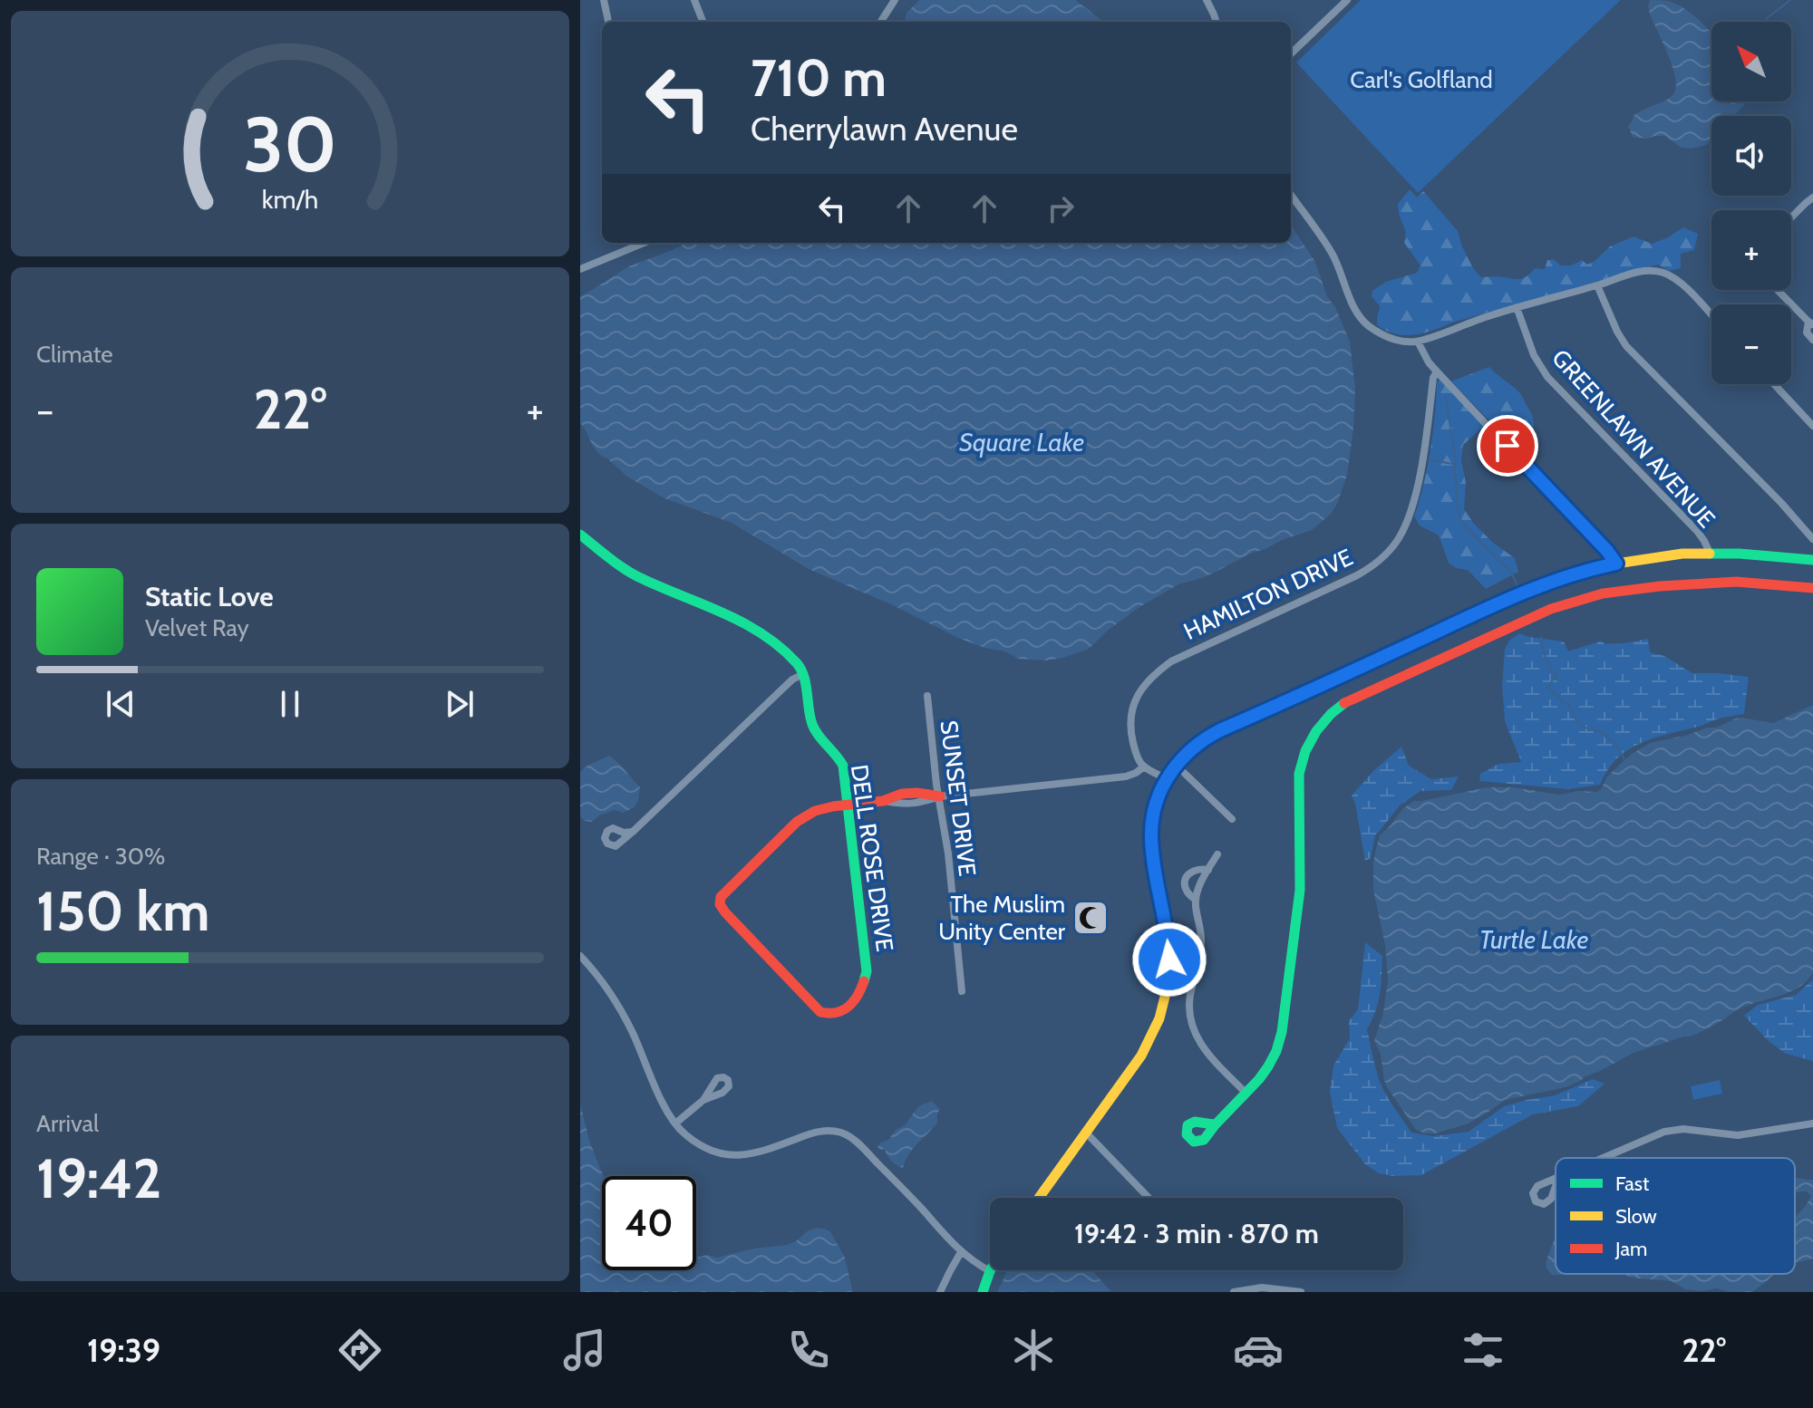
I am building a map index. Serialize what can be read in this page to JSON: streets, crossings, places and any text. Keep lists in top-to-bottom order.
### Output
{
  "streets": {
    "street": [
      "GREENLAWN AVENUE",
      "HAMILTON DRIVE",
      "SUNSET DRIVE",
      "DELL ROSE DRIVE"
    ]
  },
  "water": ["Square Lake", "Turtle Lake"],
  "parks": ["Carl's Golfland"],
  "places": {
    "mosque": ["The Muslim Unity Center"]
  },
  "legend": ["Fast", "Slow", "Jam"],
  "north": "top left",
  "page": {
    "map_buttons": ["+", "−"],
    "turn": ["710 m", "Cherrylawn Avenue"],
    "tile": [
      "Climate",
      ["Range · 30%", "150 km"],
      ["Arrival", "19:42"]
    ],
    "heat": ["−", "22°", "+"],
    "song": ["Static Love", "Velvet Ray"],
    "limit": "40",
    "trip": "19:42 · 3 min · 870 m",
    "tabs": ["19:39", "22°"],
    "gauge": ["30", "km/h"]
  }
}
